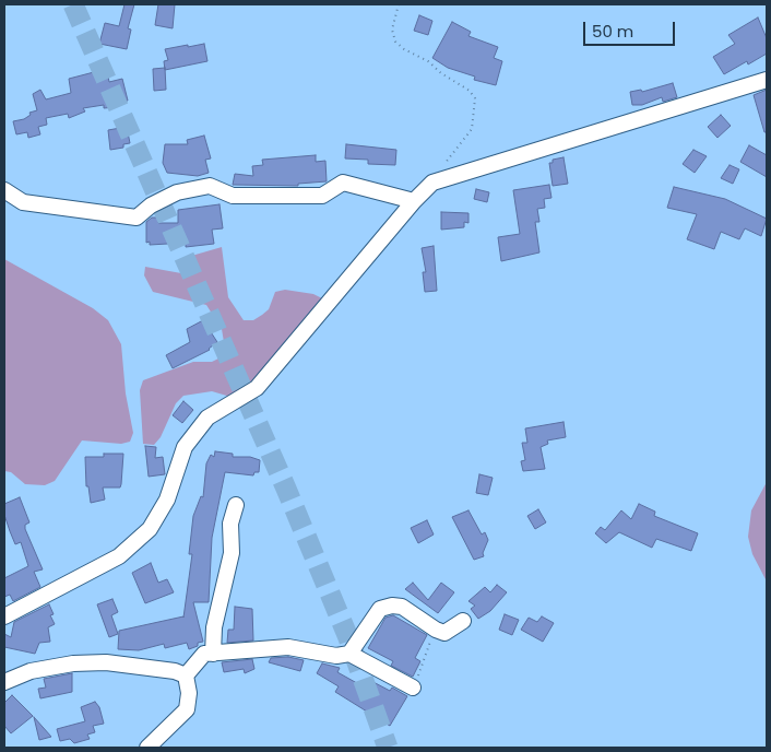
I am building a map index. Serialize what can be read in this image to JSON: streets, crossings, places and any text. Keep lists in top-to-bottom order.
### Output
{
  "scale_bar": "50 m"
}
